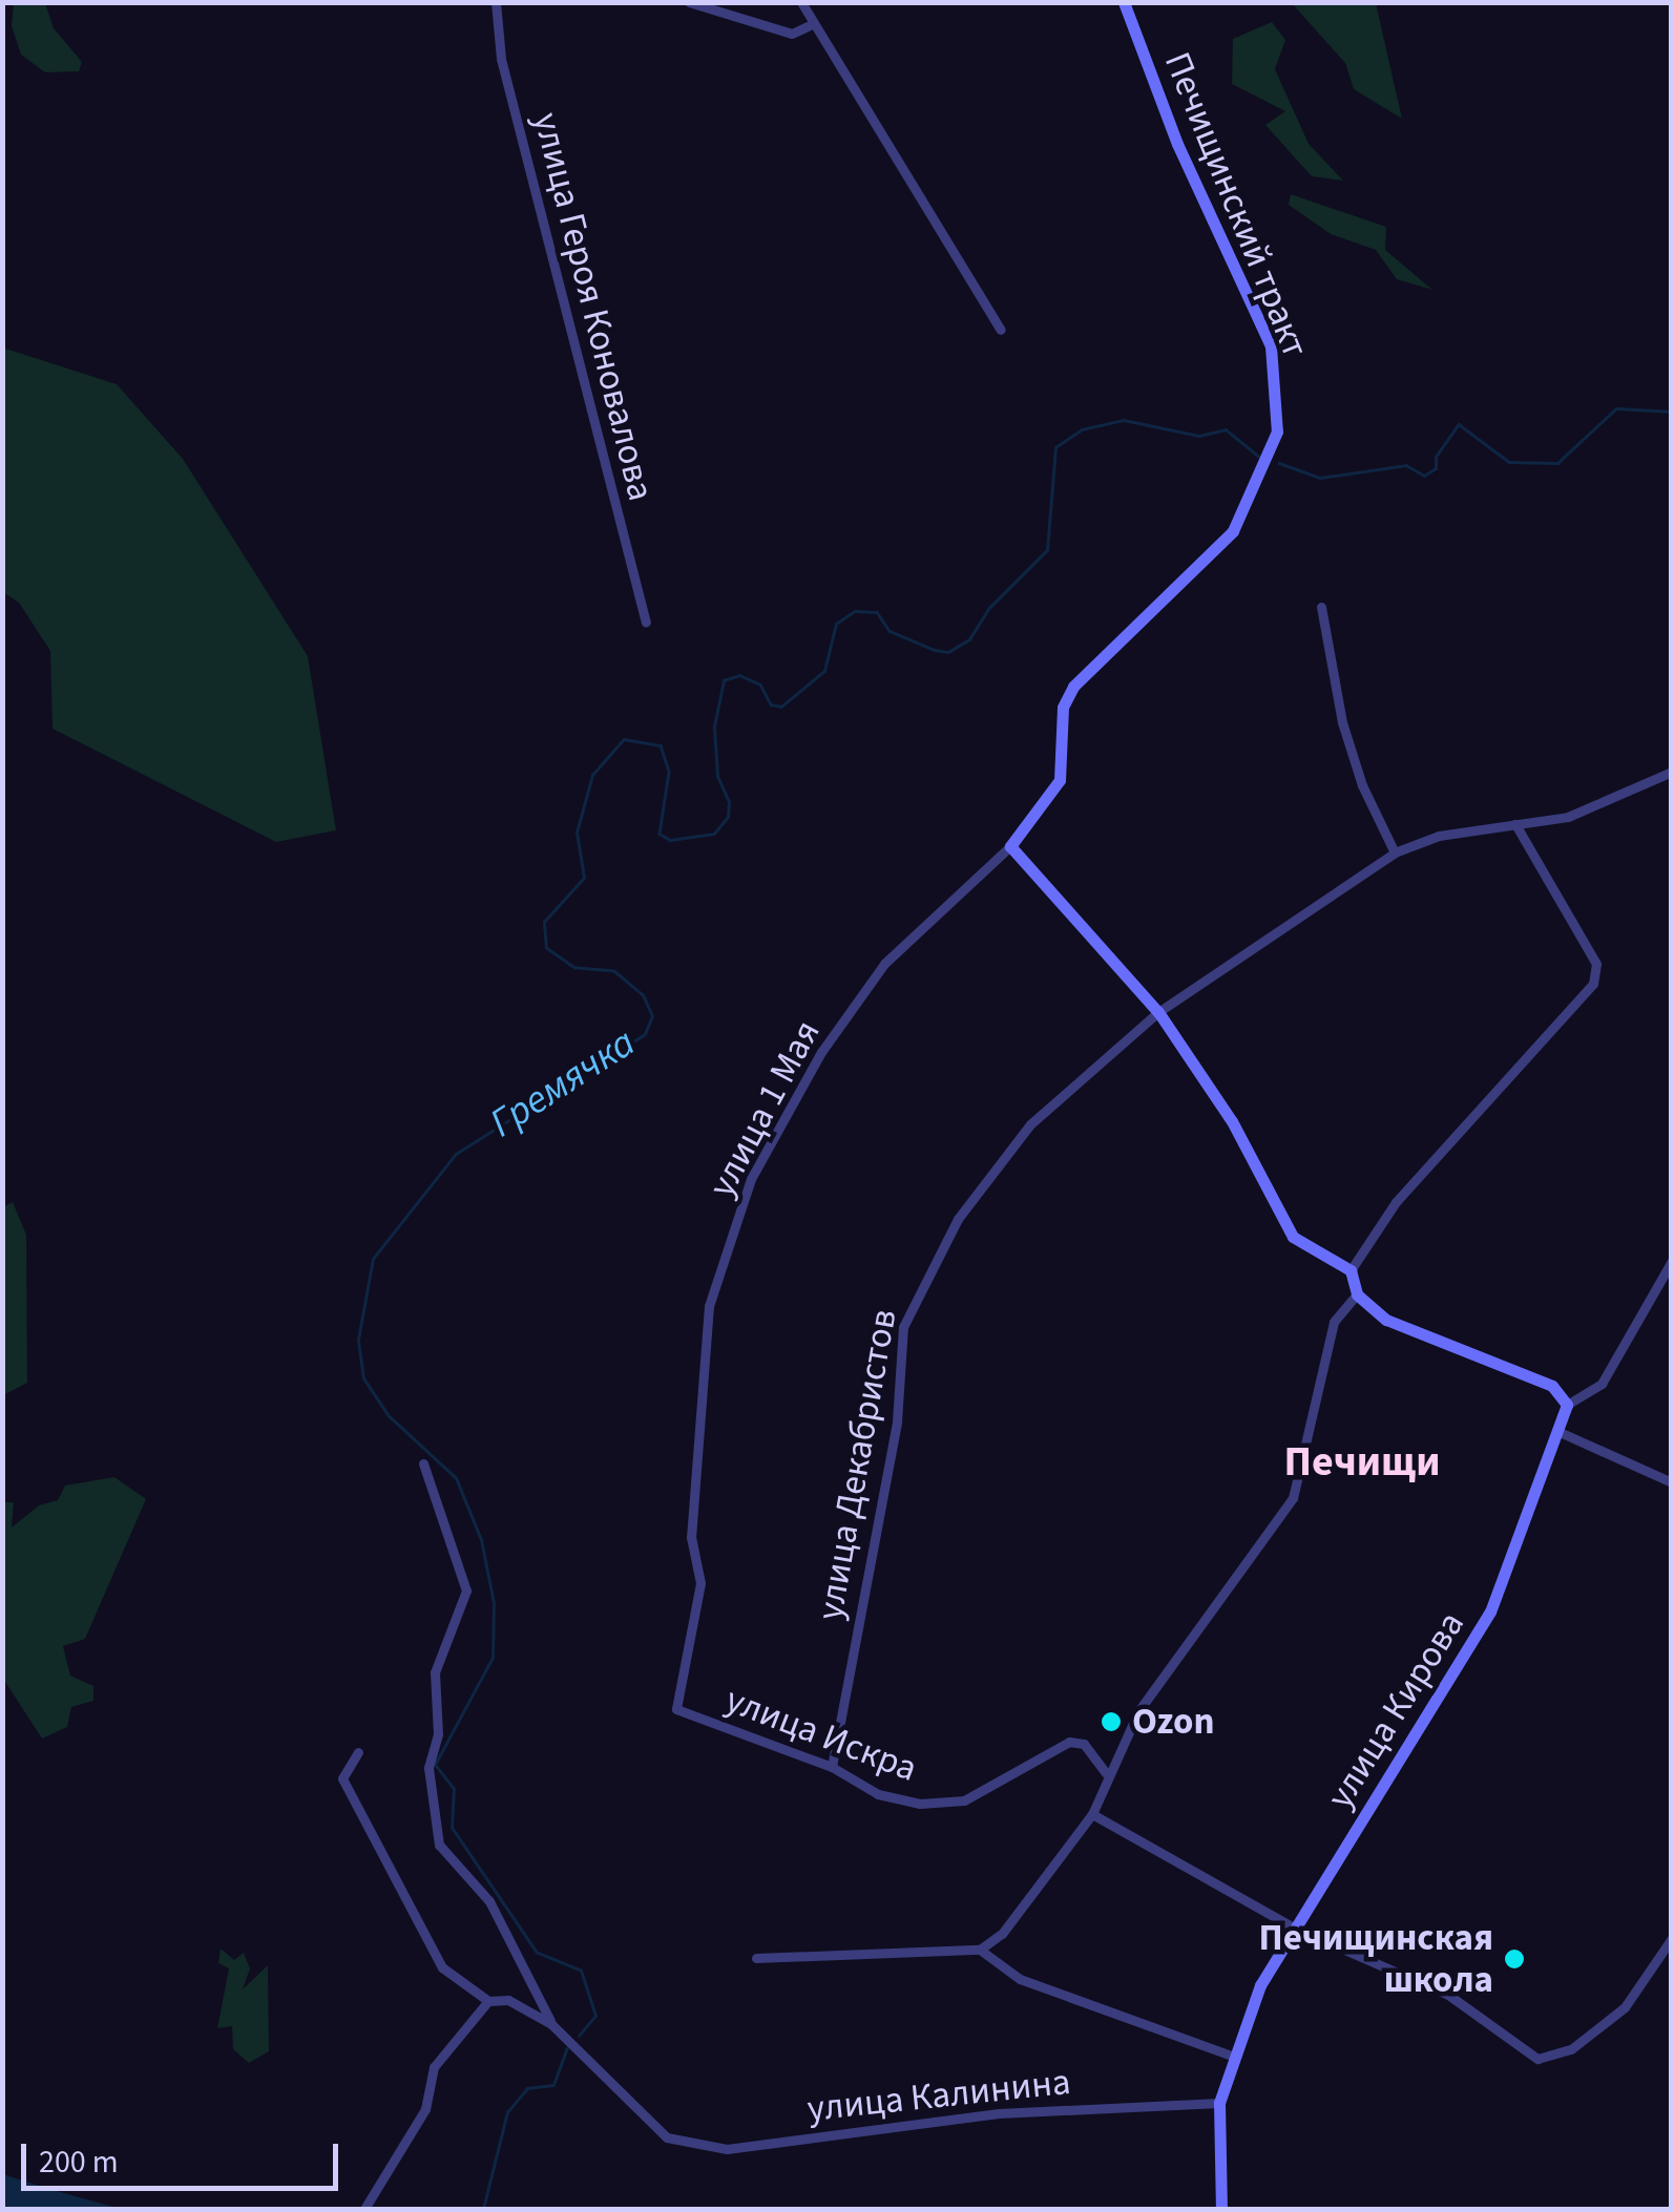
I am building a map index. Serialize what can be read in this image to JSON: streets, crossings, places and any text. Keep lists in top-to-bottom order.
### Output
{
  "streets": {
    "street": [
      "Печищинский тракт",
      "улица Героя Коновалова",
      "улица 1 Мая",
      "улица Декабристов",
      "улица Кирова",
      "улица Искра",
      "улица Калинина"
    ]
  },
  "crossings": [
    ["Печищинский тракт", "улица 1 Мая"],
    ["улица 1 Мая", "улица Искра"],
    ["улица Декабристов", "улица Искра"],
    ["улица Кирова", "улица Калинина"]
  ],
  "districts": ["Печищи"],
  "water": ["Гремячка"],
  "places": ["Ozon", "Печищинская школа"],
  "scale_bar": "200 m"
}
